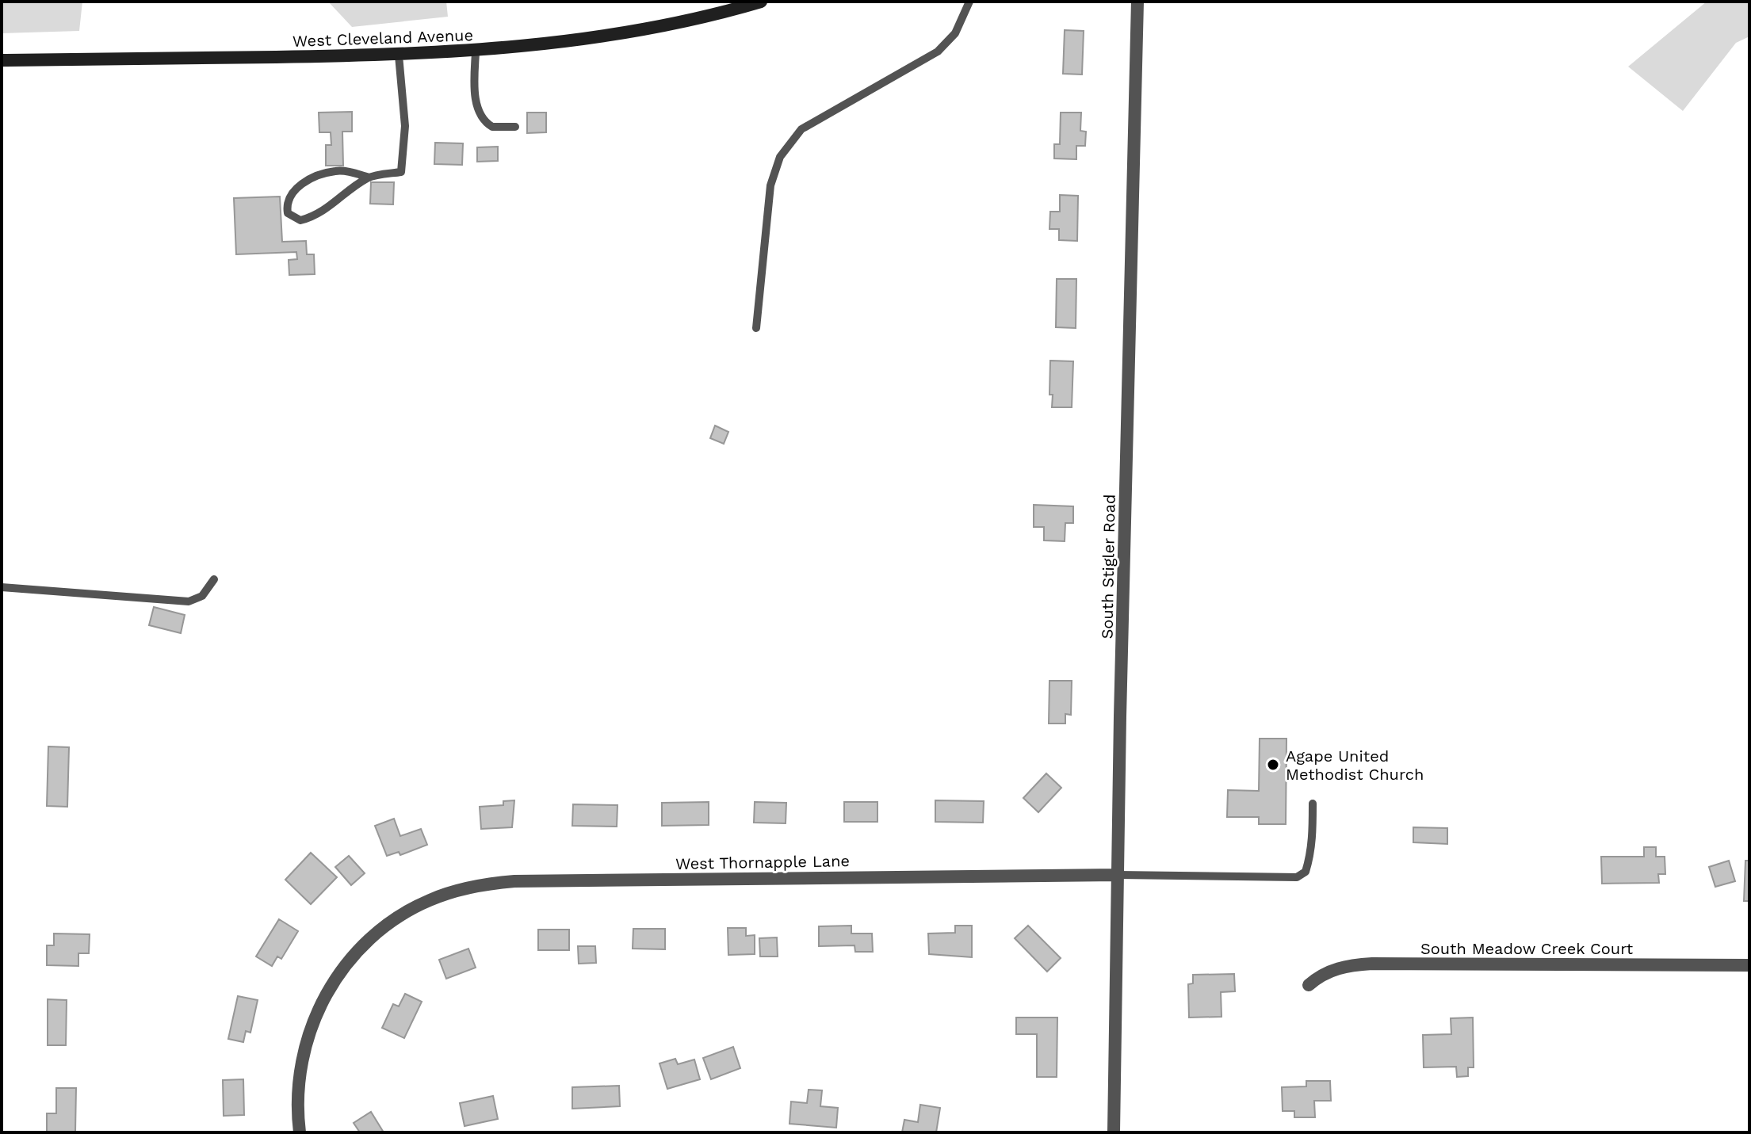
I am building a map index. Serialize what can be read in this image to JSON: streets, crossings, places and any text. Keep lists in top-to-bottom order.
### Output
{
  "streets": {
    "main road": ["West Cleveland Avenue"],
    "street": ["South Stigler Road", "West Thornapple Lane", "South Meadow Creek Court"]
  },
  "crossings": [
    ["South Stigler Road", "West Thornapple Lane"]
  ],
  "places": ["Agape United Methodist Church"]
}
